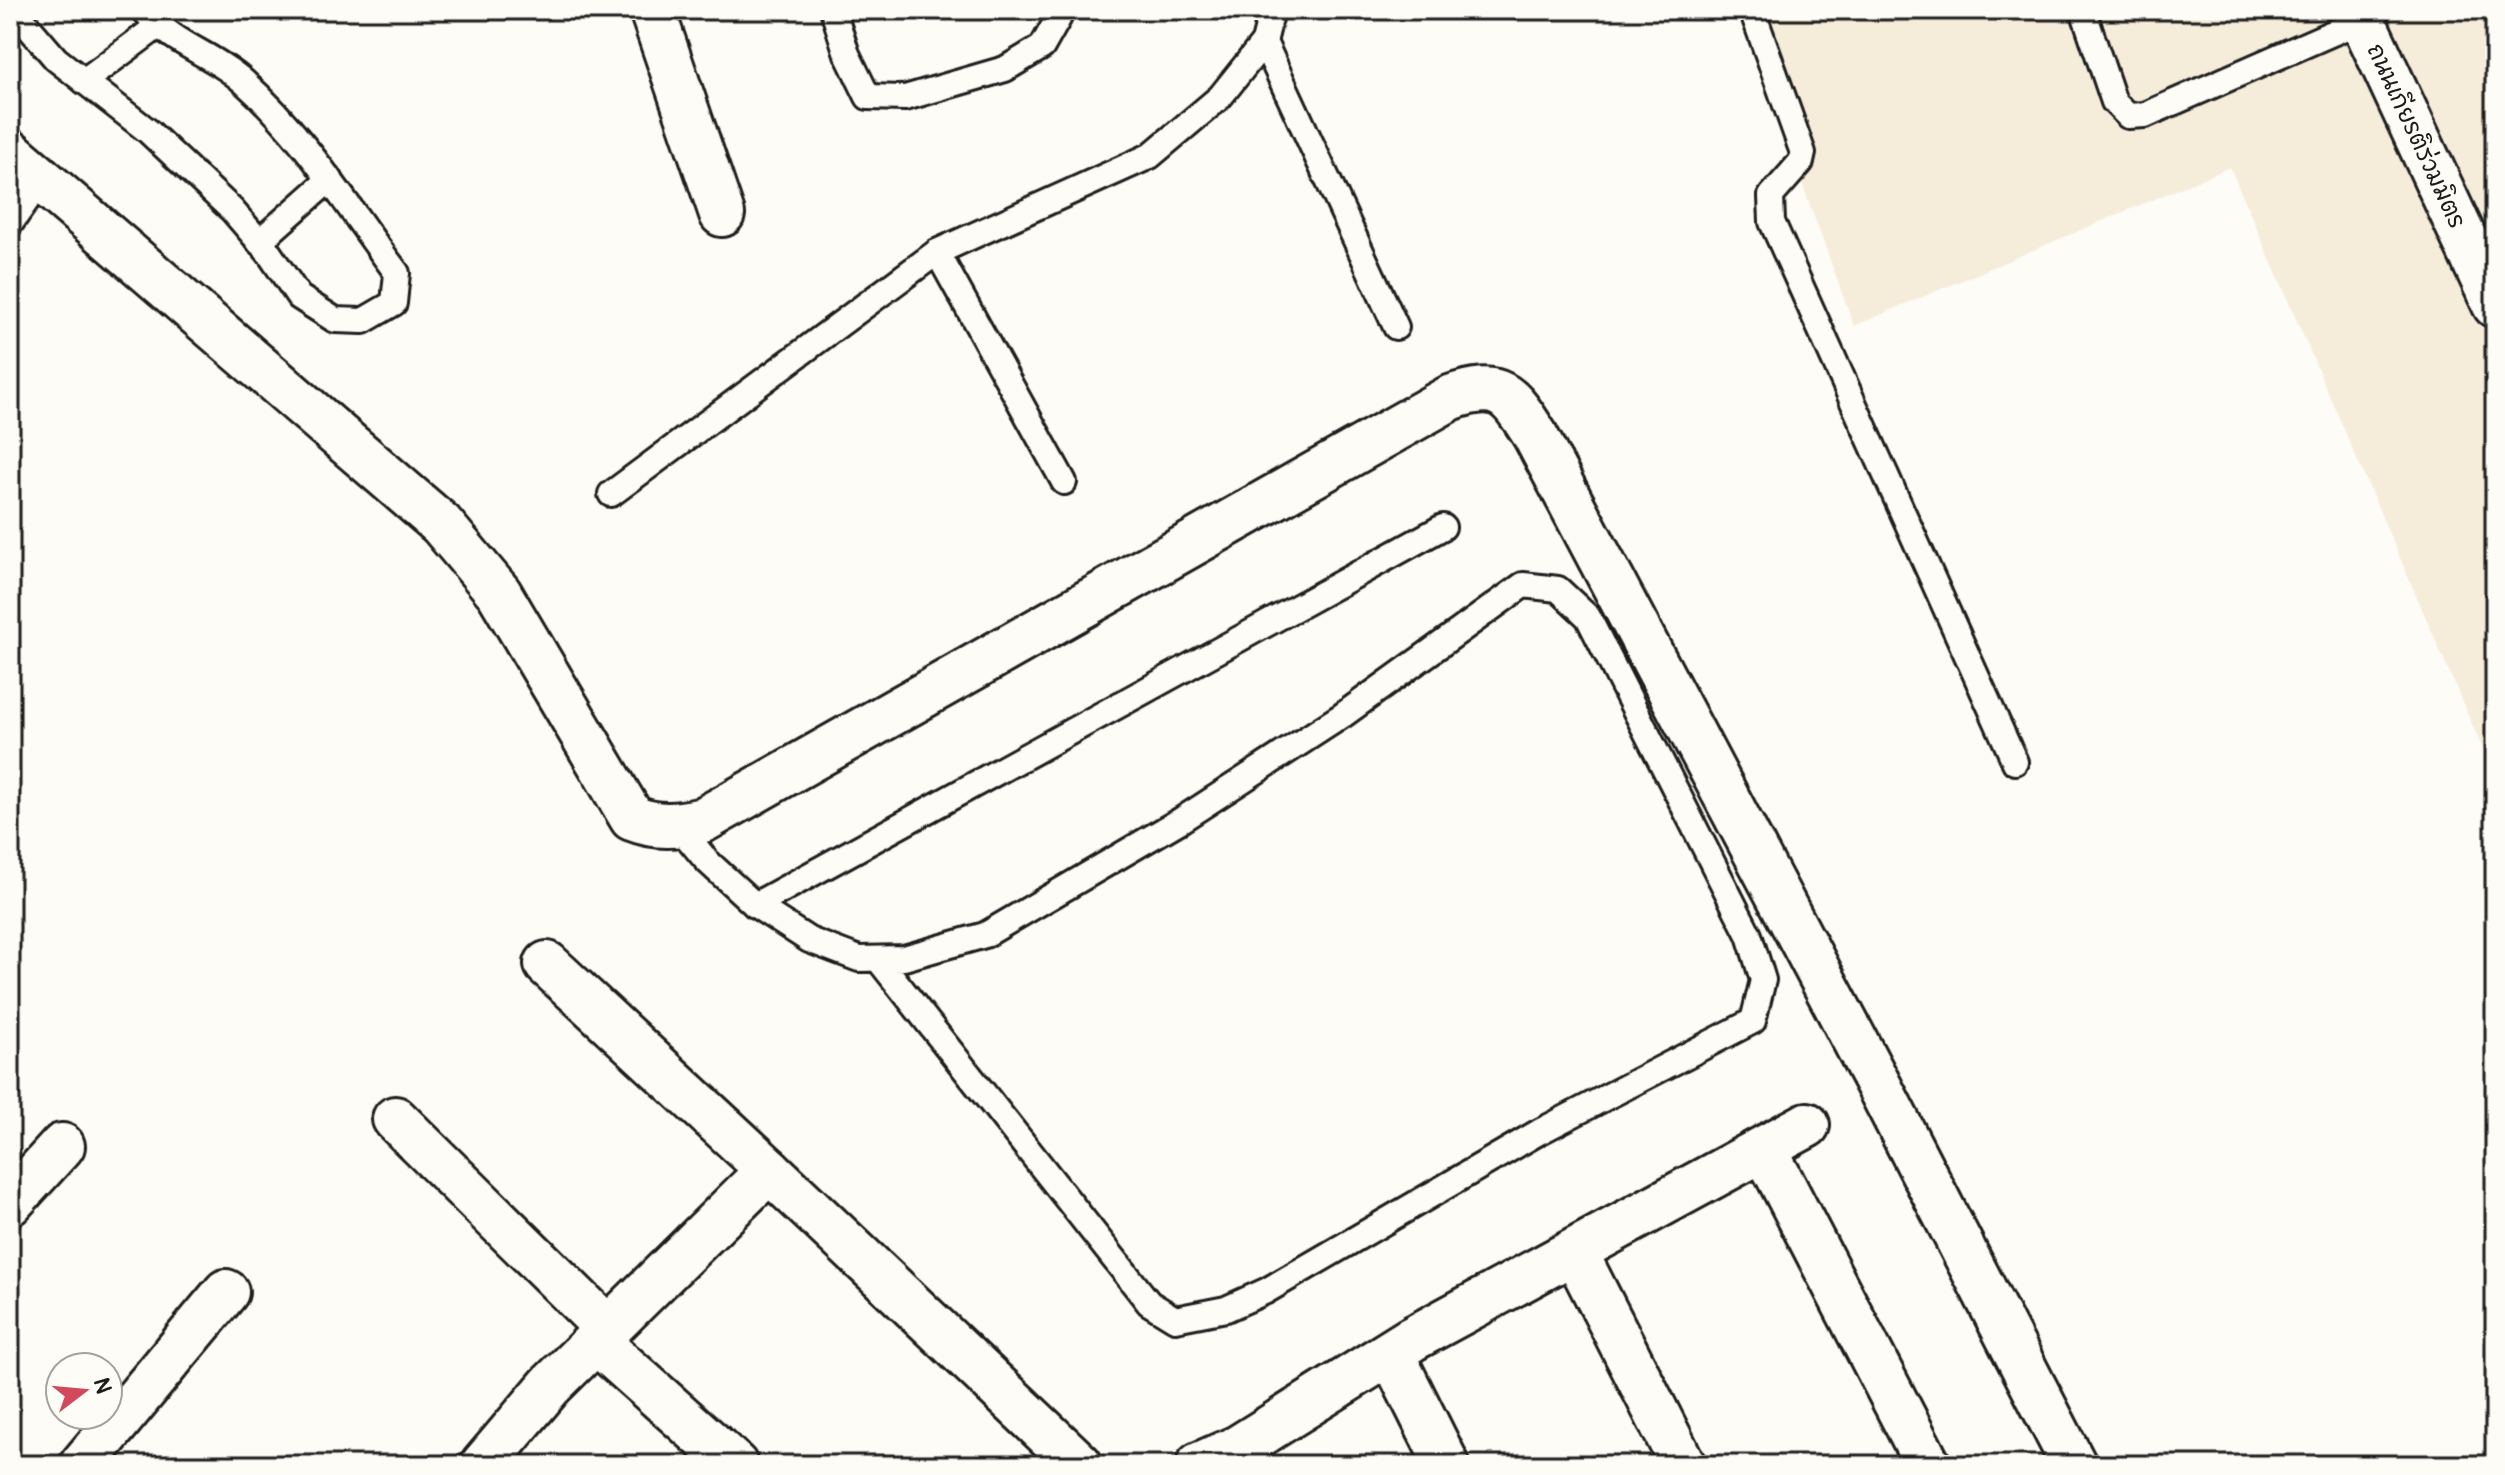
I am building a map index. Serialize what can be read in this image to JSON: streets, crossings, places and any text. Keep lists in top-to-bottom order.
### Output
{
  "streets": {
    "street": ["ถนนเกียรติร่วมมิตร"]
  },
  "north": "right"
}
